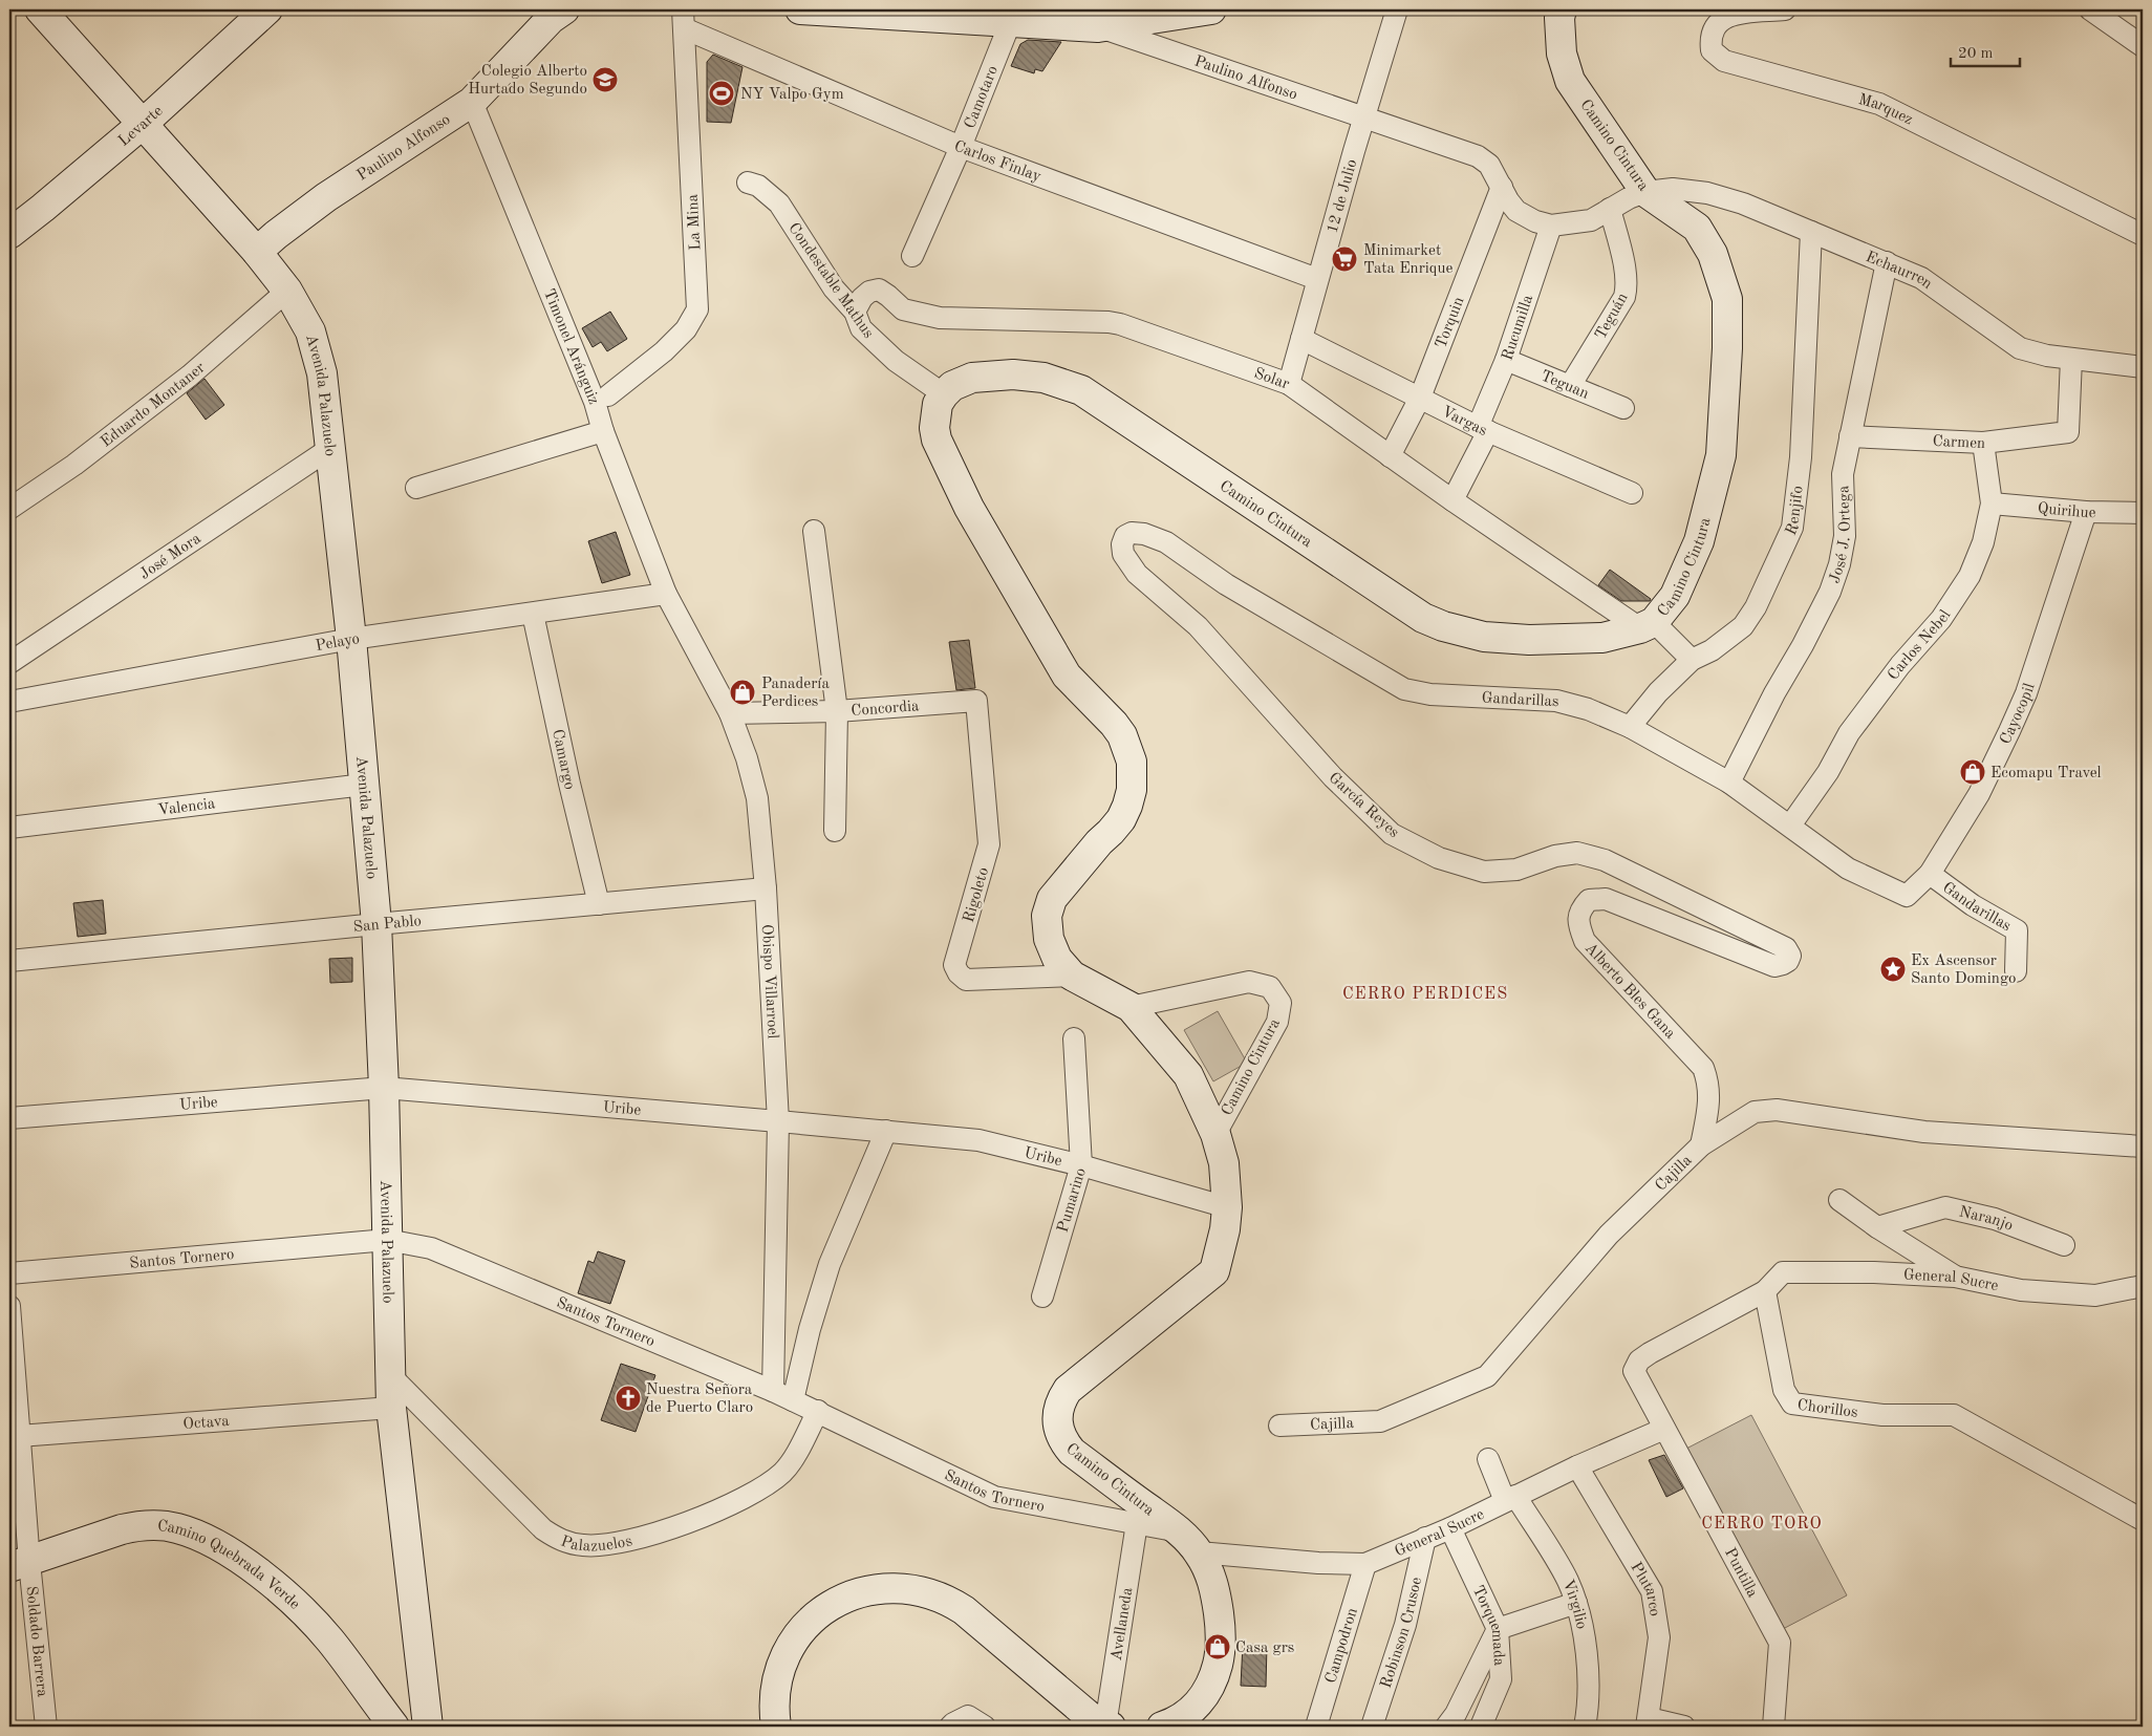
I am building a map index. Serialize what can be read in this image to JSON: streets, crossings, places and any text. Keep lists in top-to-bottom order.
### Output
{
  "streets": {
    "main road": [
      "Paulino Alfonso",
      "Levarte",
      "Camino Cintura",
      "Avenida Palazuelo",
      "Camino Quebrada Verde"
    ],
    "street": [
      "Camotaro",
      "Marquez",
      "Carlos Finlay",
      "12 de Julio",
      "La Mina",
      "Echaurren",
      "Condestable Mathus",
      "Teguán",
      "Torquin",
      "Rucumilla",
      "Timonel Aránguiz",
      "Solar",
      "Teguan",
      "Eduardo Montaner",
      "Vargas",
      "Carmen",
      "Quirihue",
      "Renjifo",
      "José J. Ortega",
      "José Mora",
      "Pelayo",
      "Carlos Nebel",
      "Gandarillas",
      "Concordia",
      "Cayocopil",
      "Camargo",
      "García Reyes",
      "Valencia",
      "Rigoleto",
      "San Pablo",
      "Obispo Villarroel",
      "Alberto Bles Gana",
      "Uribe",
      "Cajilla",
      "Pumarino",
      "Naranjo",
      "Santos Tornero",
      "General Sucre",
      "Chorillos",
      "Octava",
      "Palazuelos",
      "Puntilla",
      "Plutarco",
      "Virgilio",
      "Avellaneda",
      "Torquemada",
      "Robinson Crusoe",
      "Soldado Barrera",
      "Campodron"
    ]
  },
  "crossings": [
    ["Paulino Alfonso", "Camotaro"],
    ["Paulino Alfonso", "Camino Cintura"],
    ["Paulino Alfonso", "12 de Julio"],
    ["Paulino Alfonso", "Echaurren"],
    ["Paulino Alfonso", "Teguán"],
    ["Paulino Alfonso", "Torquin"],
    ["Paulino Alfonso", "Rucumilla"],
    ["Paulino Alfonso", "Timonel Aránguiz"],
    ["Paulino Alfonso", "Avenida Palazuelo"],
    ["Camotaro", "Carlos Finlay"],
    ["Levarte", "Avenida Palazuelo"],
    ["Camino Cintura", "Echaurren"],
    ["Camino Cintura", "Condestable Mathus"],
    ["Camino Cintura", "Solar"],
    ["Camino Cintura", "Rigoleto"],
    ["Camino Cintura", "Uribe"],
    ["Camino Cintura", "Santos Tornero"],
    ["Camino Cintura", "General Sucre"],
    ["Carlos Finlay", "12 de Julio"],
    ["Carlos Finlay", "La Mina"],
    ["12 de Julio", "Solar"],
    ["12 de Julio", "Vargas"],
    ["Echaurren", "Carmen"],
    ["Echaurren", "Renjifo"],
    ["Echaurren", "José J. Ortega"],
    ["Condestable Mathus", "Solar"],
    ["Teguán", "Teguan"],
    ["Torquin", "Solar"],
    ["Torquin", "Vargas"],
    ["Rucumilla", "Solar"],
    ["Rucumilla", "Teguan"],
    ["Rucumilla", "Vargas"],
    ["Timonel Aránguiz", "Pelayo"],
    ["Timonel Aránguiz", "Obispo Villarroel"],
    ["Solar", "Renjifo"],
    ["Avenida Palazuelo", "Eduardo Montaner"],
    ["Avenida Palazuelo", "José Mora"],
    ["Avenida Palazuelo", "Pelayo"],
    ["Avenida Palazuelo", "Valencia"],
    ["Avenida Palazuelo", "San Pablo"],
    ["Avenida Palazuelo", "Uribe"],
    ["Avenida Palazuelo", "Santos Tornero"],
    ["Avenida Palazuelo", "Octava"],
    ["Avenida Palazuelo", "Palazuelos"],
    ["Carmen", "José J. Ortega"],
    ["Carmen", "Carlos Nebel"],
    ["Quirihue", "Carlos Nebel"],
    ["Quirihue", "Cayocopil"],
    ["Renjifo", "Gandarillas"],
    ["José J. Ortega", "Gandarillas"],
    ["Pelayo", "Camargo"],
    ["Pelayo", "Obispo Villarroel"],
    ["Carlos Nebel", "Gandarillas"],
    ["Gandarillas", "Cayocopil"],
    ["Gandarillas", "García Reyes"],
    ["Concordia", "Rigoleto"],
    ["Concordia", "Obispo Villarroel"],
    ["Camargo", "San Pablo"],
    ["García Reyes", "Alberto Bles Gana"],
    ["San Pablo", "Obispo Villarroel"],
    ["Obispo Villarroel", "Uribe"],
    ["Obispo Villarroel", "Santos Tornero"],
    ["Alberto Bles Gana", "Cajilla"],
    ["Uribe", "Pumarino"],
    ["Santos Tornero", "Palazuelos"],
    ["Santos Tornero", "Avellaneda"],
    ["General Sucre", "Chorillos"],
    ["General Sucre", "Puntilla"],
    ["General Sucre", "Plutarco"],
    ["General Sucre", "Virgilio"],
    ["General Sucre", "Torquemada"],
    ["General Sucre", "Robinson Crusoe"],
    ["General Sucre", "Campodron"],
    ["Octava", "Soldado Barrera"],
    ["Camino Quebrada Verde", "Soldado Barrera"]
  ],
  "districts": ["CERRO PERDICES", "CERRO TORO"],
  "places": {
    "school or university": ["Colegio Alberto Hurtado Segundo"],
    "sports": ["NY Valpo Gym"],
    "supermarket": ["Minimarket Tata Enrique"],
    "shop": ["Panadería Perdices", "Ecomapu Travel", "Casa grs"],
    "place": ["Ex Ascensor Santo Domingo"],
    "church": ["Nuestra Señora de Puerto Claro"]
  },
  "scale_bar": "20 m"
}
